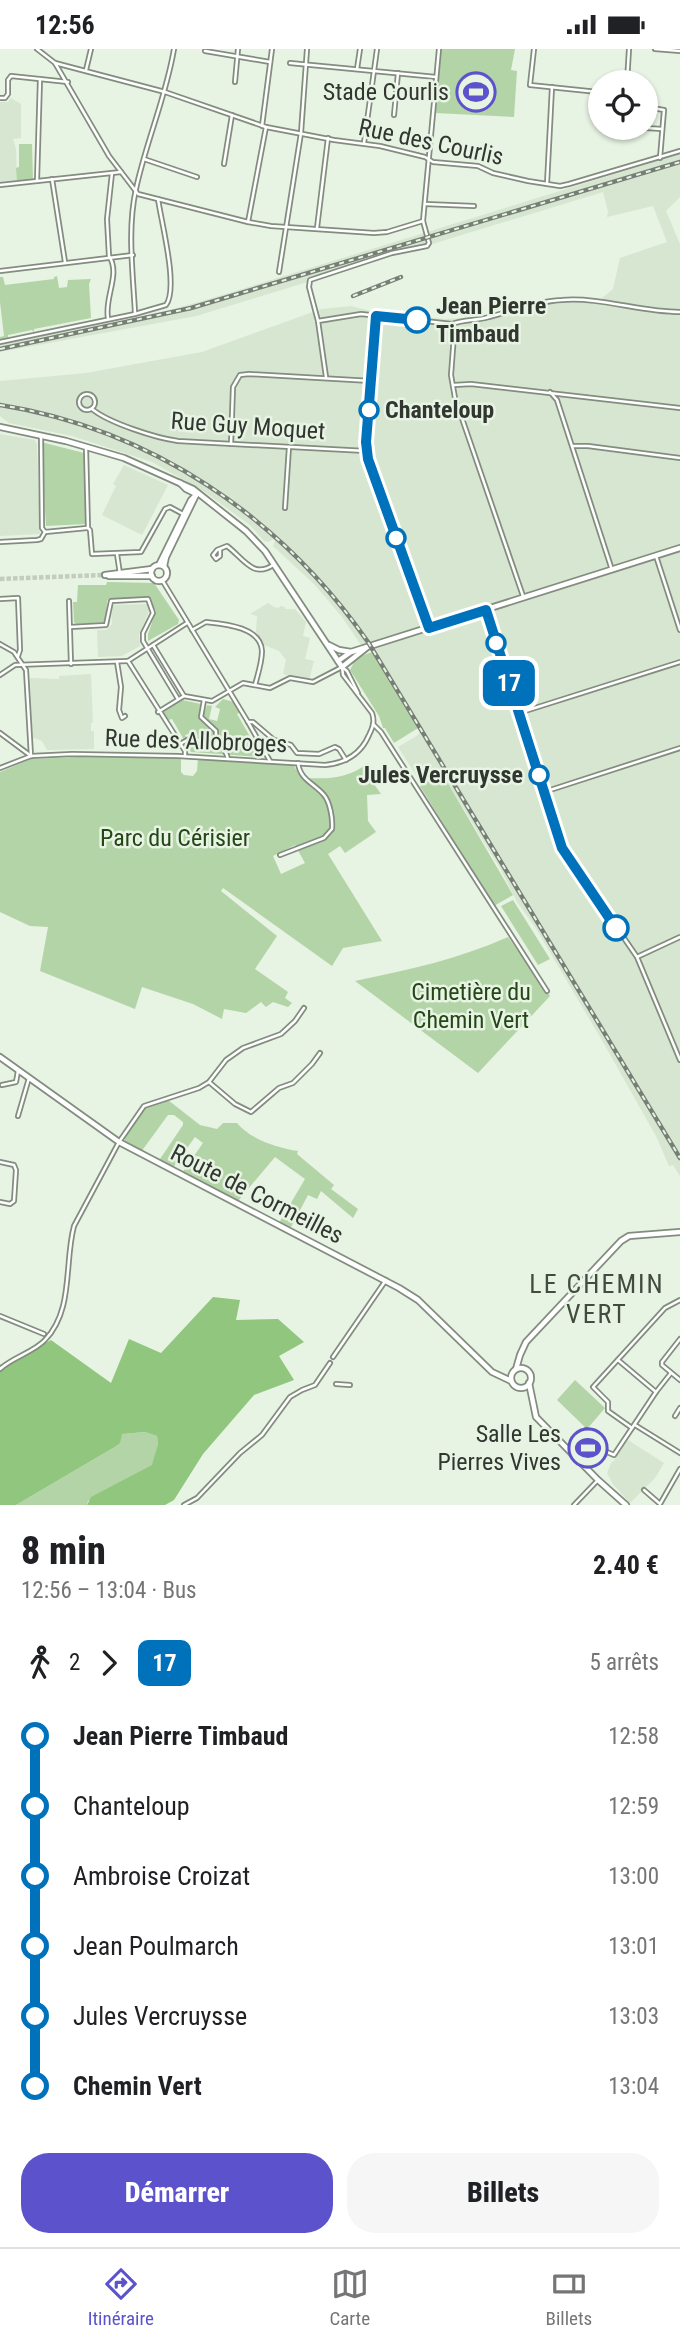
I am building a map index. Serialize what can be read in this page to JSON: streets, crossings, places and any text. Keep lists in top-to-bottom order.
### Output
{
  "streets": {
    "main road": ["Route de Cormeilles"],
    "street": ["Rue des Courlis", "Rue Guy Moquet", "Rue des Allobroges"]
  },
  "districts": ["LE CHEMIN VERT"],
  "parks": ["Parc du Cérisier", "Cimetière du Chemin Vert"],
  "places": {
    "sports": ["Stade Courlis", "Salle Les Pierres Vives"],
    "other": ["Jean Pierre Timbaud", "Chanteloup", "Jules Vercruysse"]
  },
  "lines": ["bus line 17"],
  "page": {
    "status": "12:56",
    "on_map": "17",
    "heading": ["8 min", "12:56 – 13:04 · Bus", "2.40 €"],
    "legs": ["2", "17", "5 arrêts"],
    "list": [
      {
        "name": "Jean Pierre Timbaud",
        "value": "12:58"
      },
      {
        "name": "Chanteloup",
        "value": "12:59"
      },
      {
        "name": "Ambroise Croizat",
        "value": "13:00"
      },
      {
        "name": "Jean Poulmarch",
        "value": "13:01"
      },
      {
        "name": "Jules Vercruysse",
        "value": "13:03"
      },
      {
        "name": "Chemin Vert",
        "value": "13:04"
      }
    ],
    "buttons": ["Démarrer", "Billets"],
    "tabs": ["Itinéraire", "Carte", "Billets"]
  }
}
